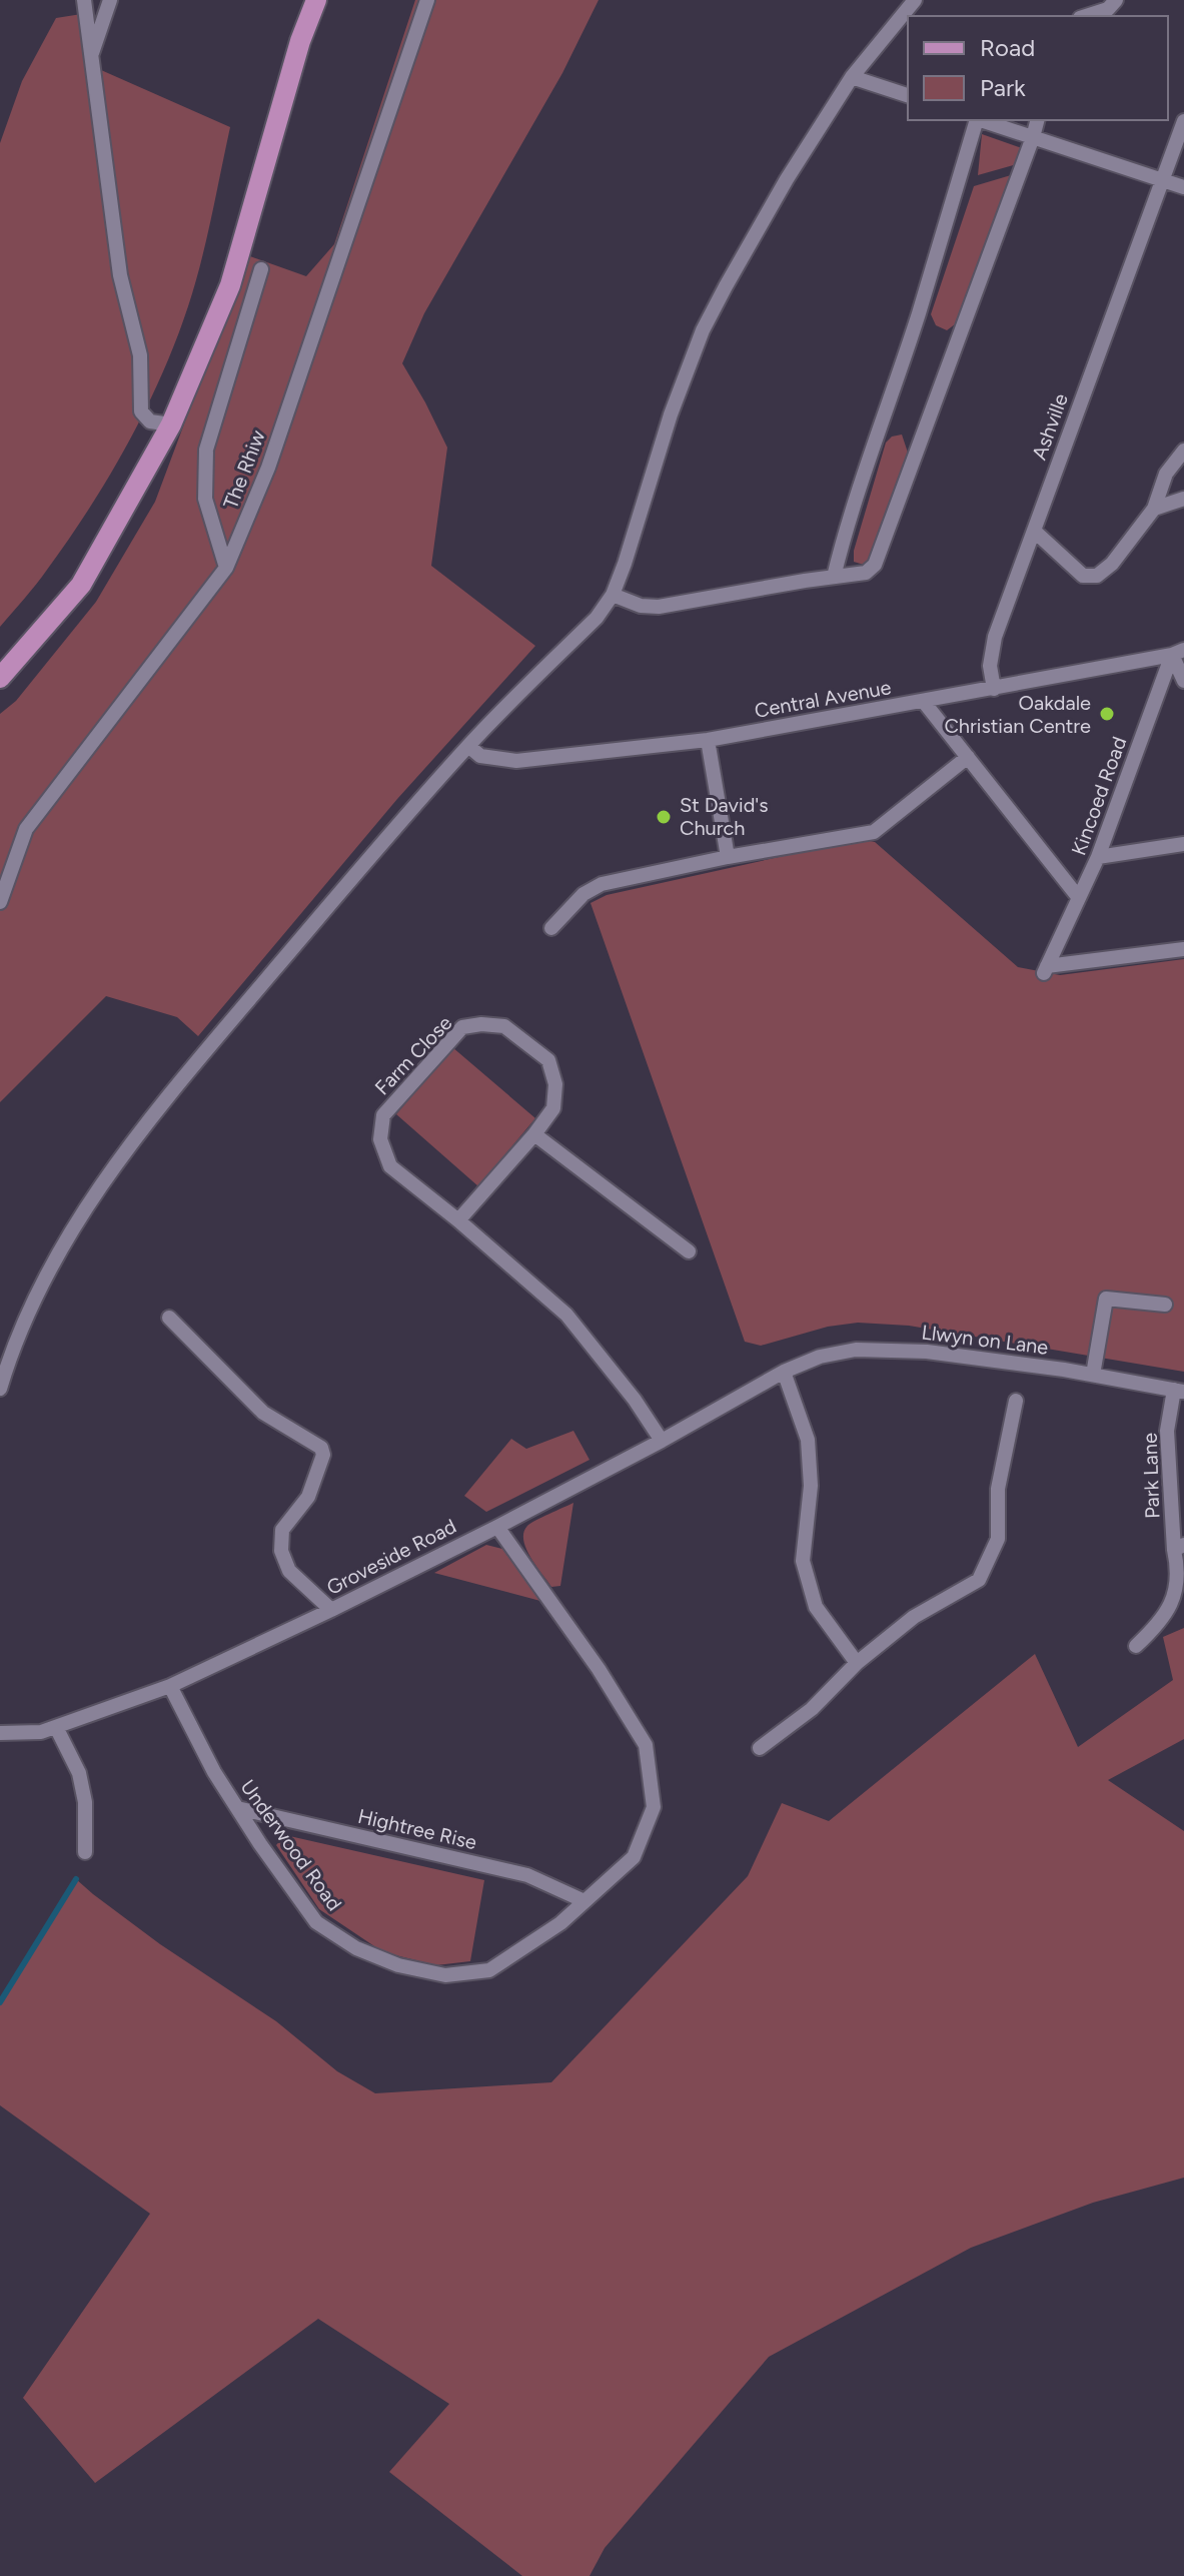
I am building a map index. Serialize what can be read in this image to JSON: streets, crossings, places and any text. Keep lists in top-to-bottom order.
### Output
{
  "streets": {
    "street": [
      "Ashville",
      "The Rhiw",
      "Central Avenue",
      "Kincoed Road",
      "Farm Close",
      "Llwyn on Lane",
      "Park Lane",
      "Groveside Road",
      "Hightree Rise",
      "Underwood Road"
    ]
  },
  "crossings": [
    ["Ashville", "Central Avenue"],
    ["Central Avenue", "Kincoed Road"],
    ["Farm Close", "Groveside Road"],
    ["Llwyn on Lane", "Park Lane"],
    ["Llwyn on Lane", "Groveside Road"],
    ["Groveside Road", "Underwood Road"],
    ["Hightree Rise", "Underwood Road"]
  ],
  "places": ["Oakdale Christian Centre", "St David's Church"],
  "legend": ["Road", "Park"]
}
